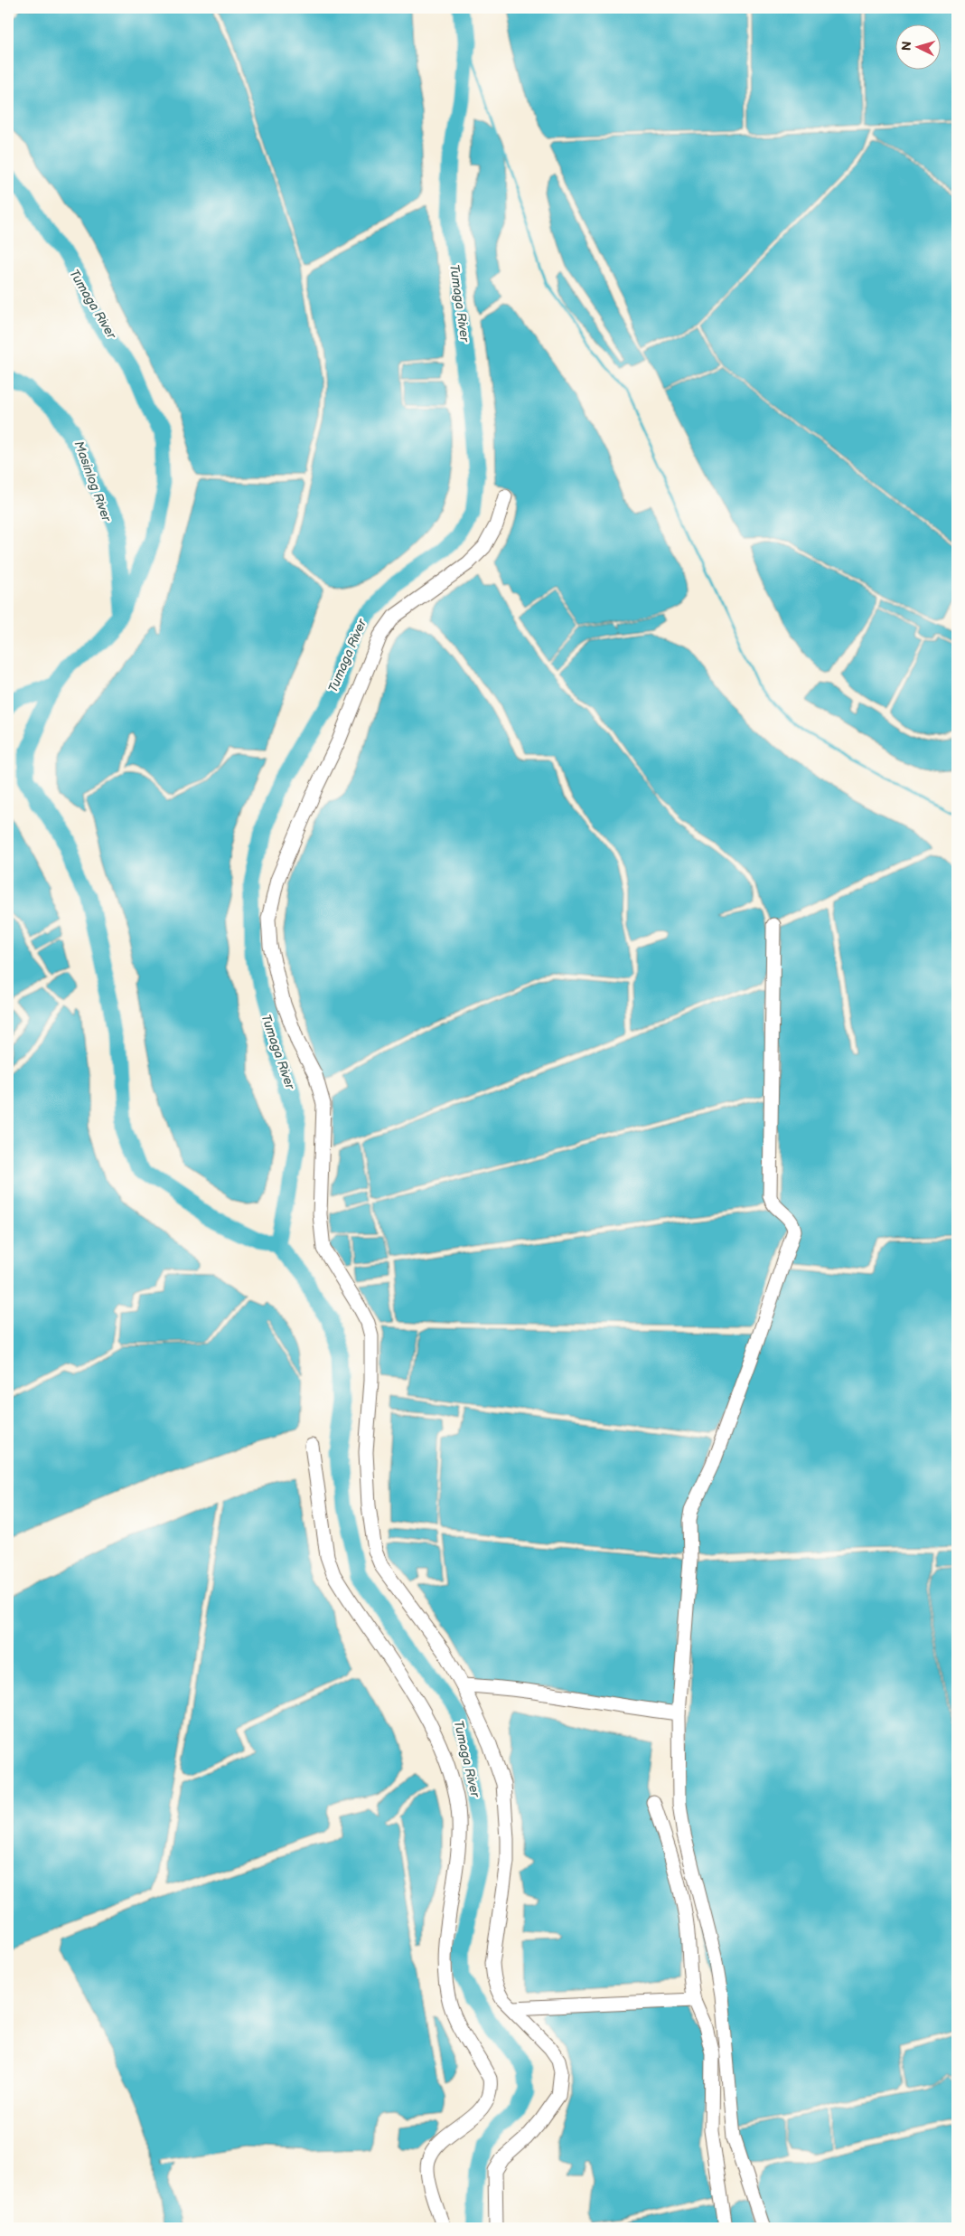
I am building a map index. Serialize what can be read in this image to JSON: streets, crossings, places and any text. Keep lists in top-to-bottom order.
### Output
{
  "water": ["Tumaga River", "Masinlog River"],
  "north": "left"
}
